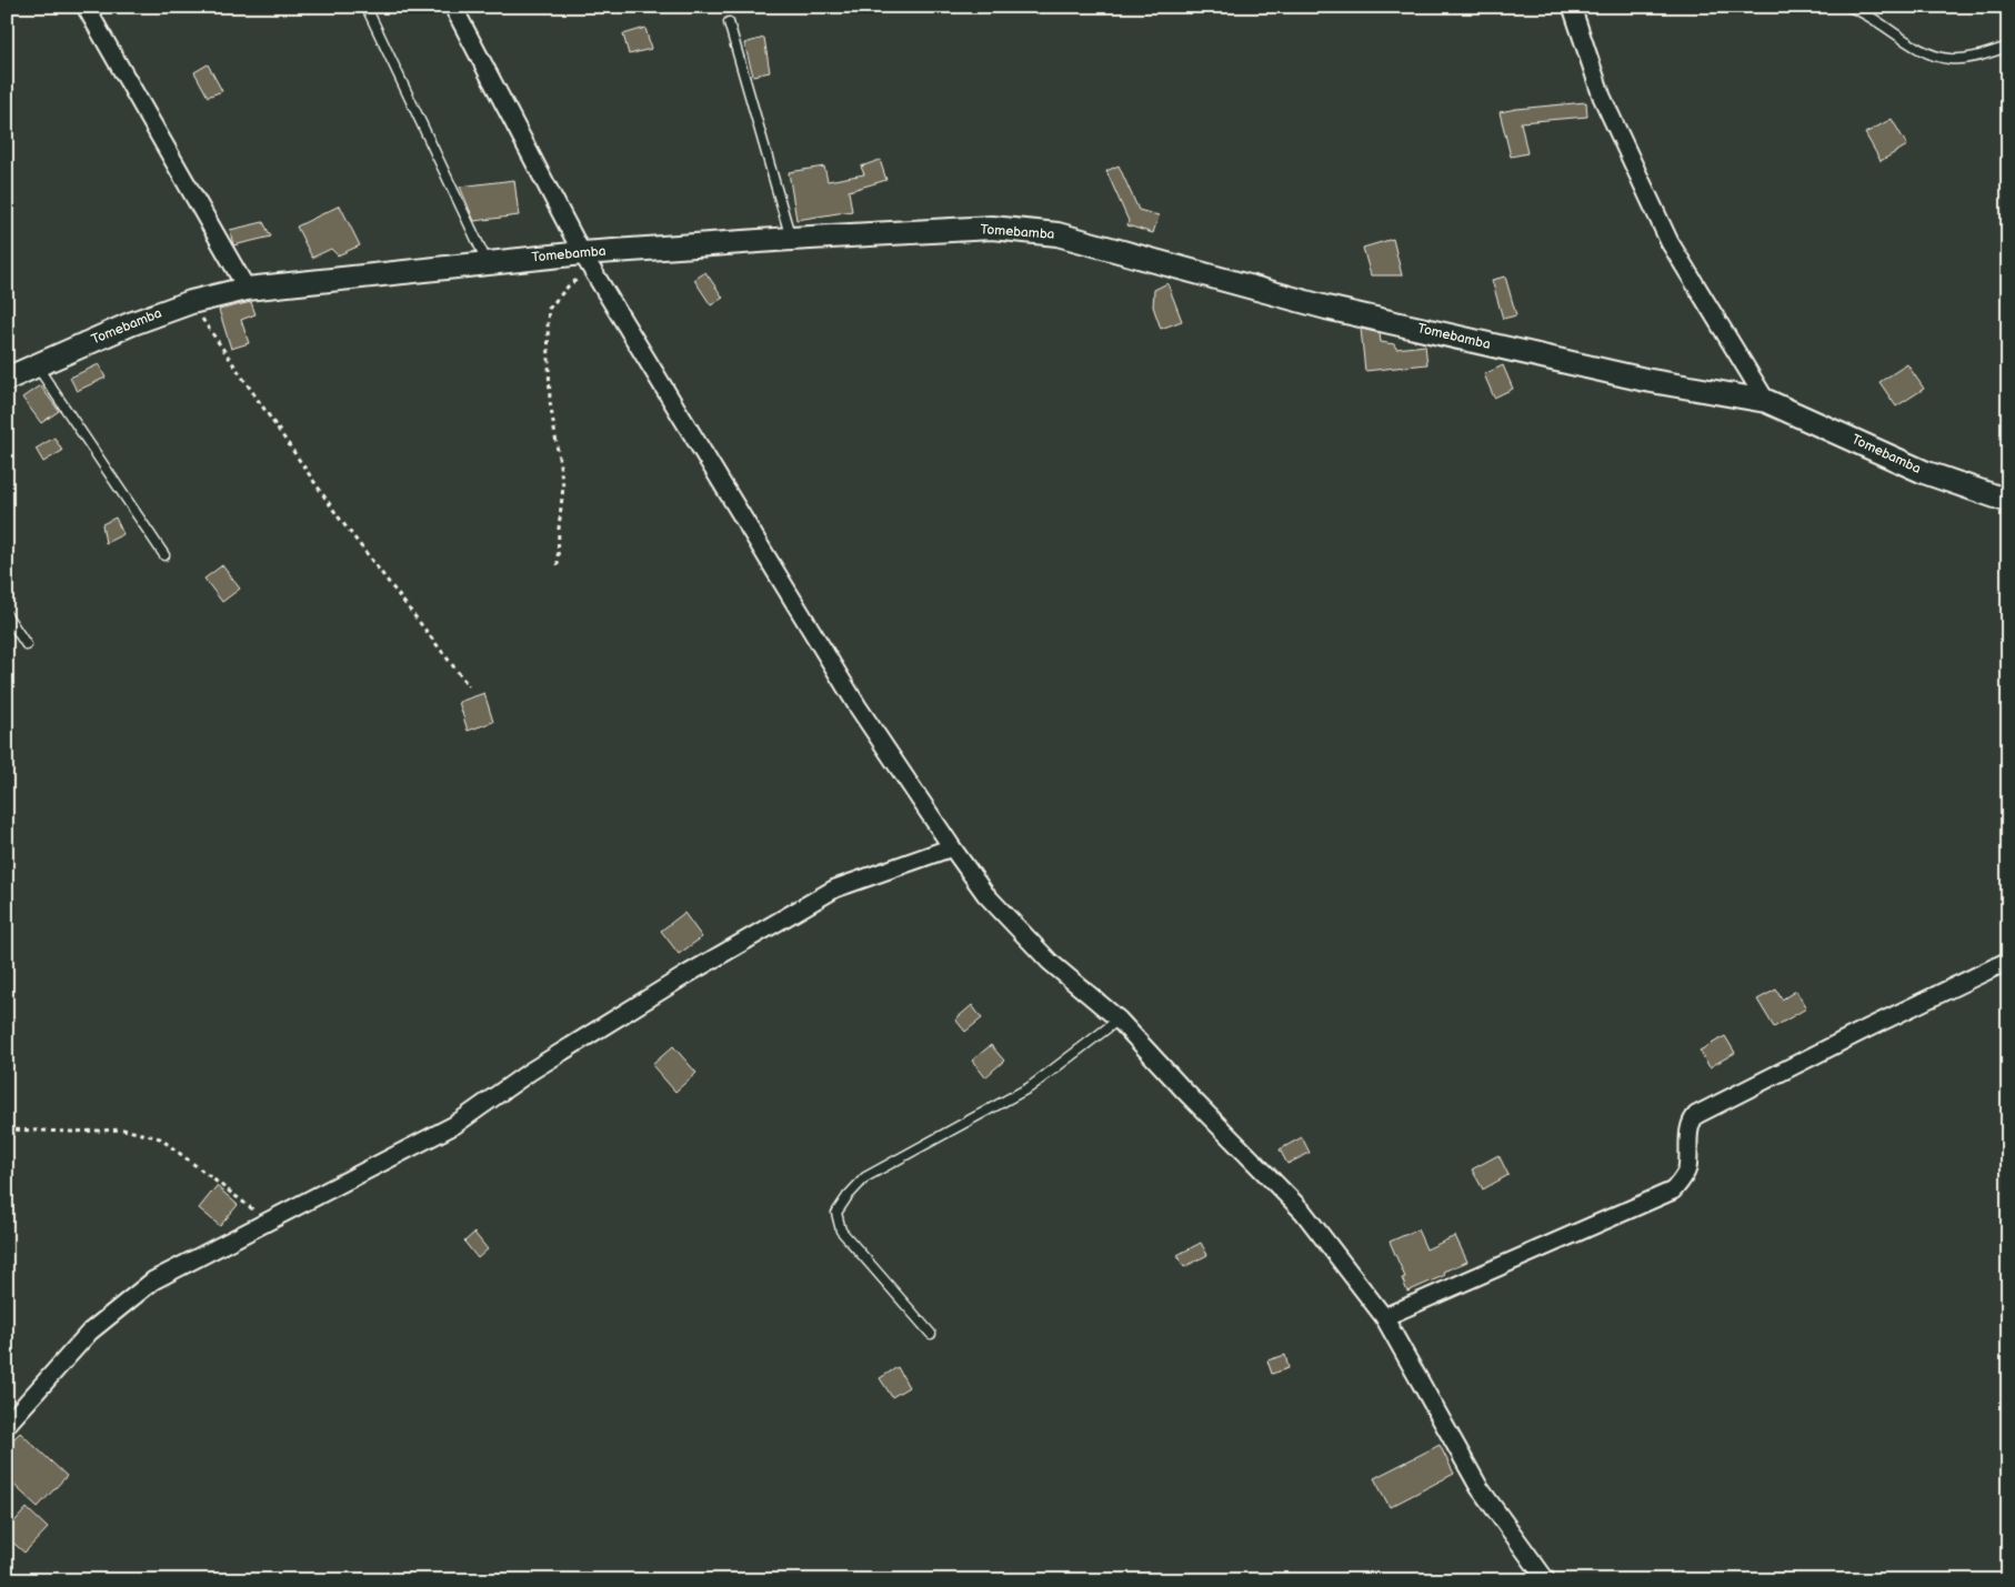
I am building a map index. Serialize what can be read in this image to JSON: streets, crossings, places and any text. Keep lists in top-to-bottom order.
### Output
{
  "streets": {
    "street": ["Tomebamba"]
  }
}
